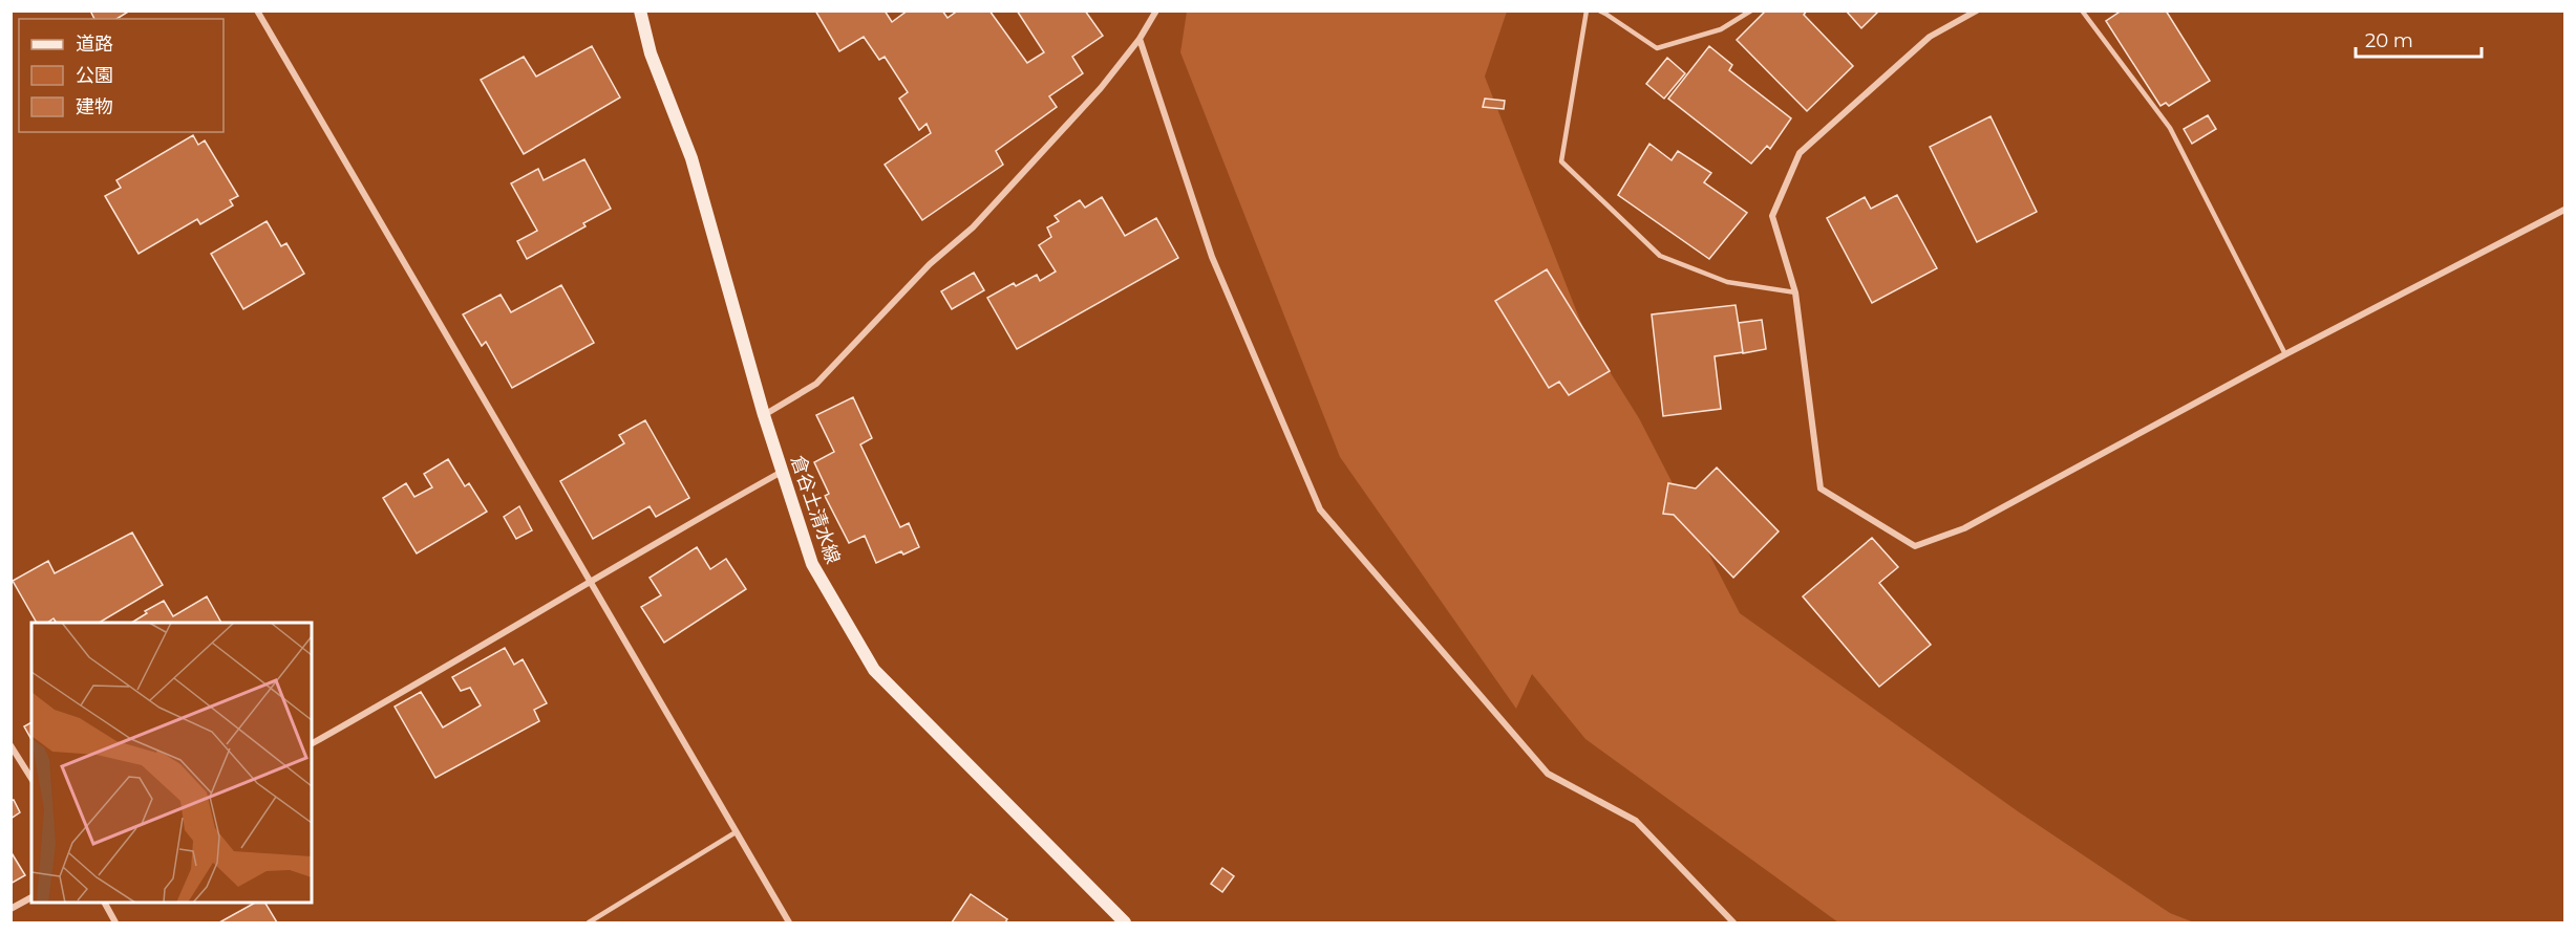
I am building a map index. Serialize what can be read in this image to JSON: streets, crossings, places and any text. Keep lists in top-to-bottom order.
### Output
{
  "streets": {
    "main road": ["倉谷土清水線"]
  },
  "legend": ["道路", "公園", "建物"],
  "scale_bar": "20 m"
}
